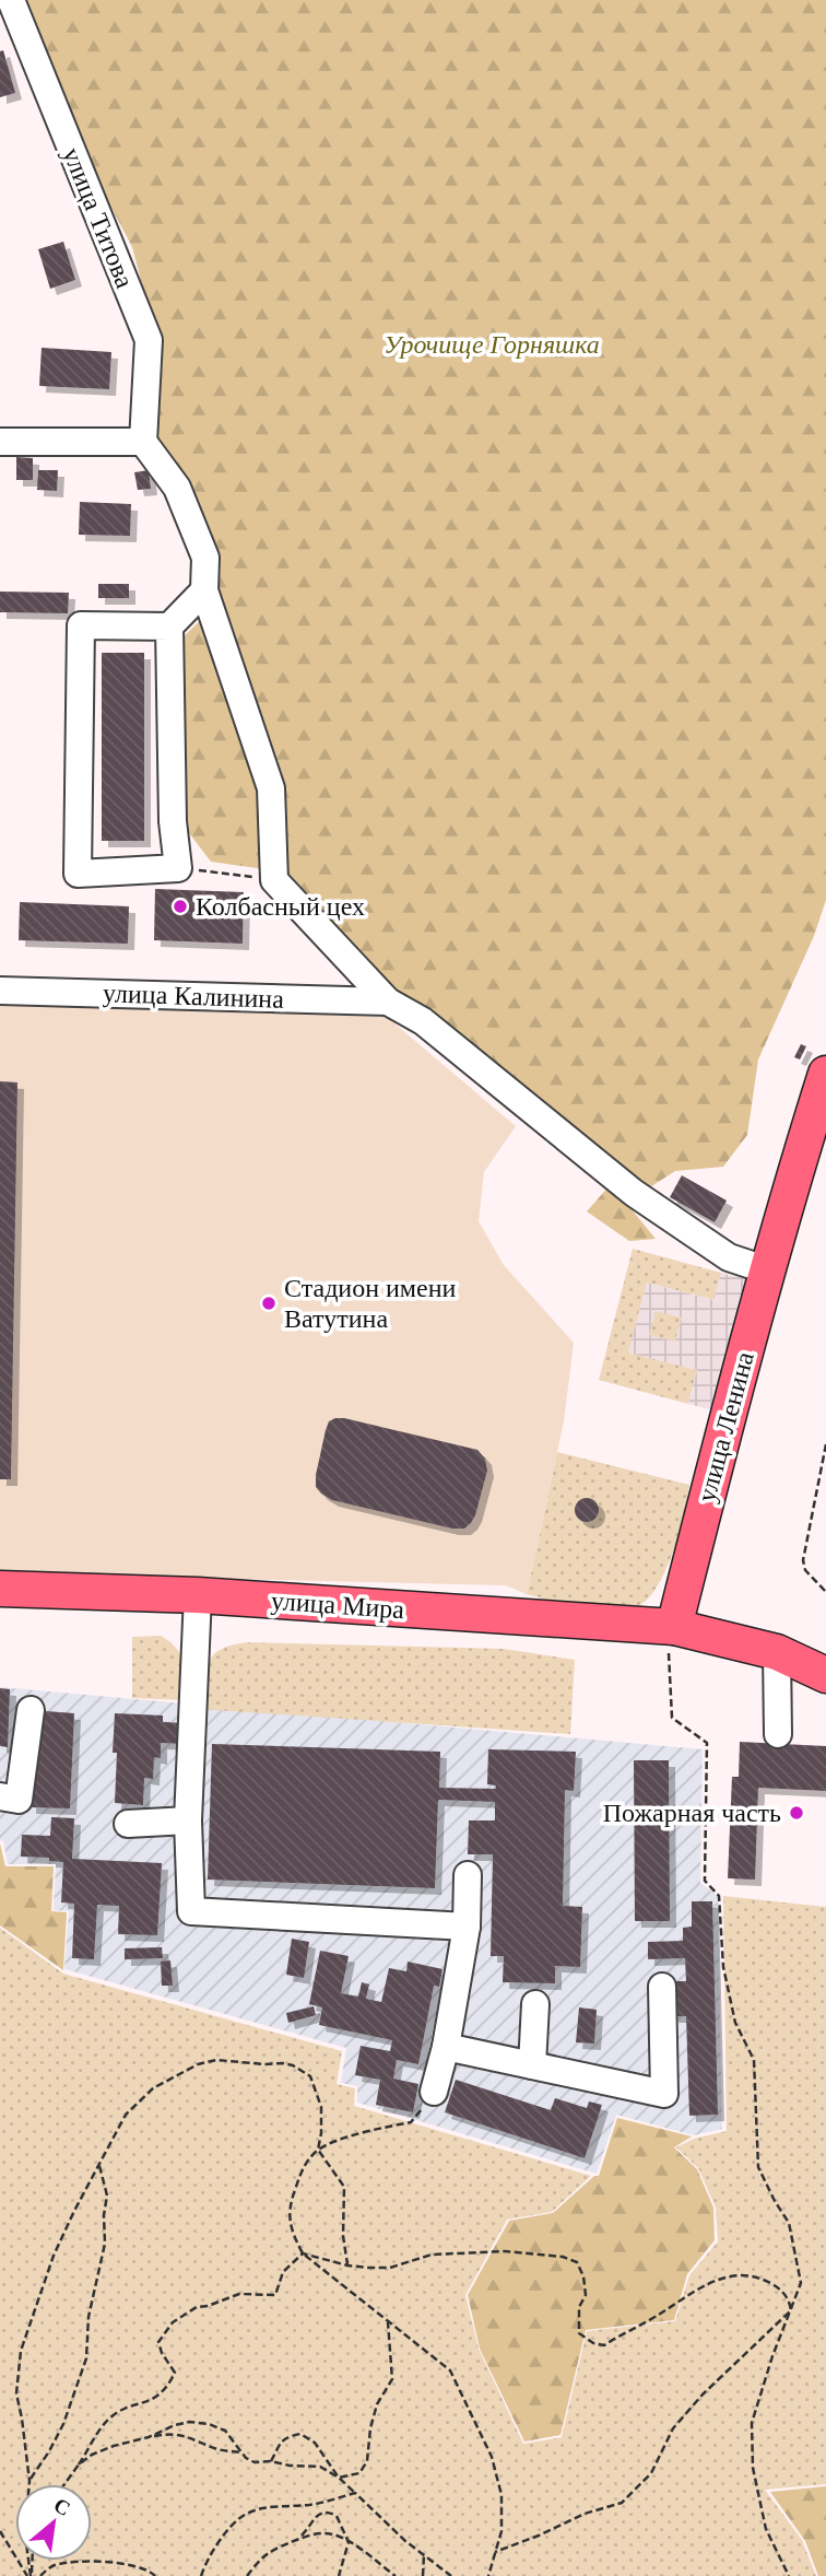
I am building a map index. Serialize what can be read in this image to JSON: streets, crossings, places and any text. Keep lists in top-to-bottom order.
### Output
{
  "streets": {
    "main road": ["улица Ленина", "улица Мира"],
    "street": ["улица Титова", "улица Калинина"]
  },
  "crossings": [
    ["улица Ленина", "улица Мира"]
  ],
  "parks": ["Урочище Горняшка"],
  "places": ["Колбасный цех", "Стадион имени Ватутина", "Пожарная часть"],
  "north": "top right"
}
